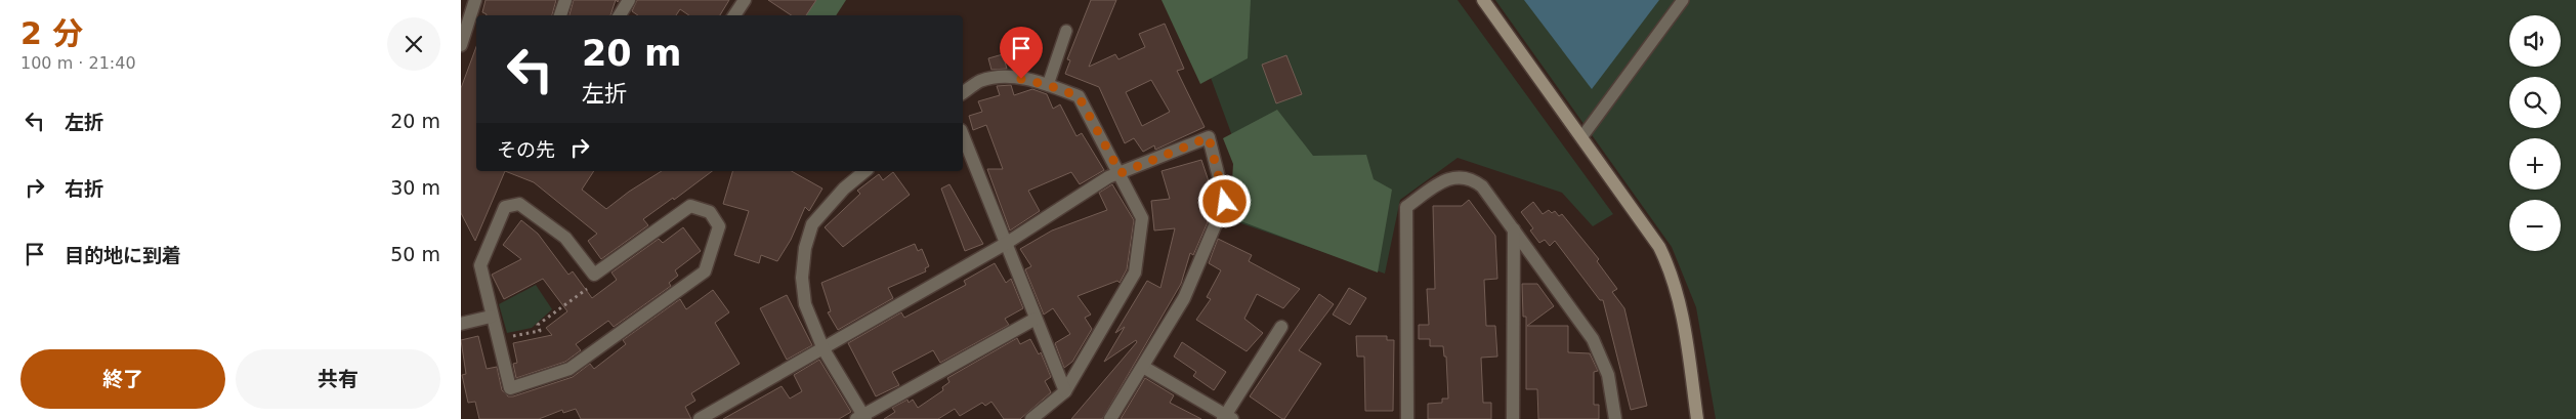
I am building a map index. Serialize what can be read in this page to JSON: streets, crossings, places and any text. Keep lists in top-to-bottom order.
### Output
{
  "page": {
    "heading": ["2 分", "100 m · 21:40"],
    "map_buttons": ["+", "−"],
    "turn": ["20 m", "左折"],
    "list": [
      {
        "name": "左折",
        "value": "20 m"
      },
      {
        "name": "右折",
        "value": "30 m"
      },
      {
        "name": "目的地に到着",
        "value": "50 m"
      }
    ],
    "then": "その先",
    "buttons": ["終了", "共有"]
  }
}
